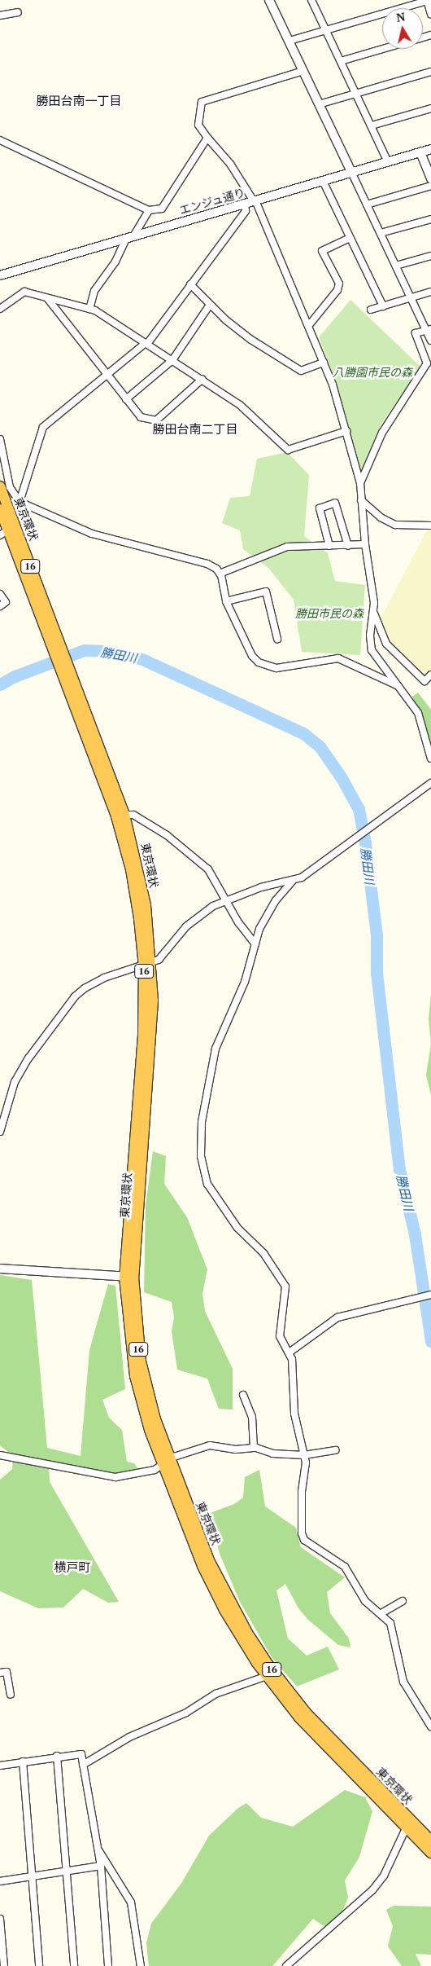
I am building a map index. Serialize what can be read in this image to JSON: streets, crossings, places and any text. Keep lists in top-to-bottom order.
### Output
{
  "streets": {
    "highway": ["東京環状", "16"],
    "street": ["エンジュ通り"]
  },
  "districts": ["勝田台南一丁目", "勝田台南二丁目", "横戸町"],
  "water": ["勝田川"],
  "parks": ["八勝園市民の森", "勝田市民の森"],
  "north": "top"
}
